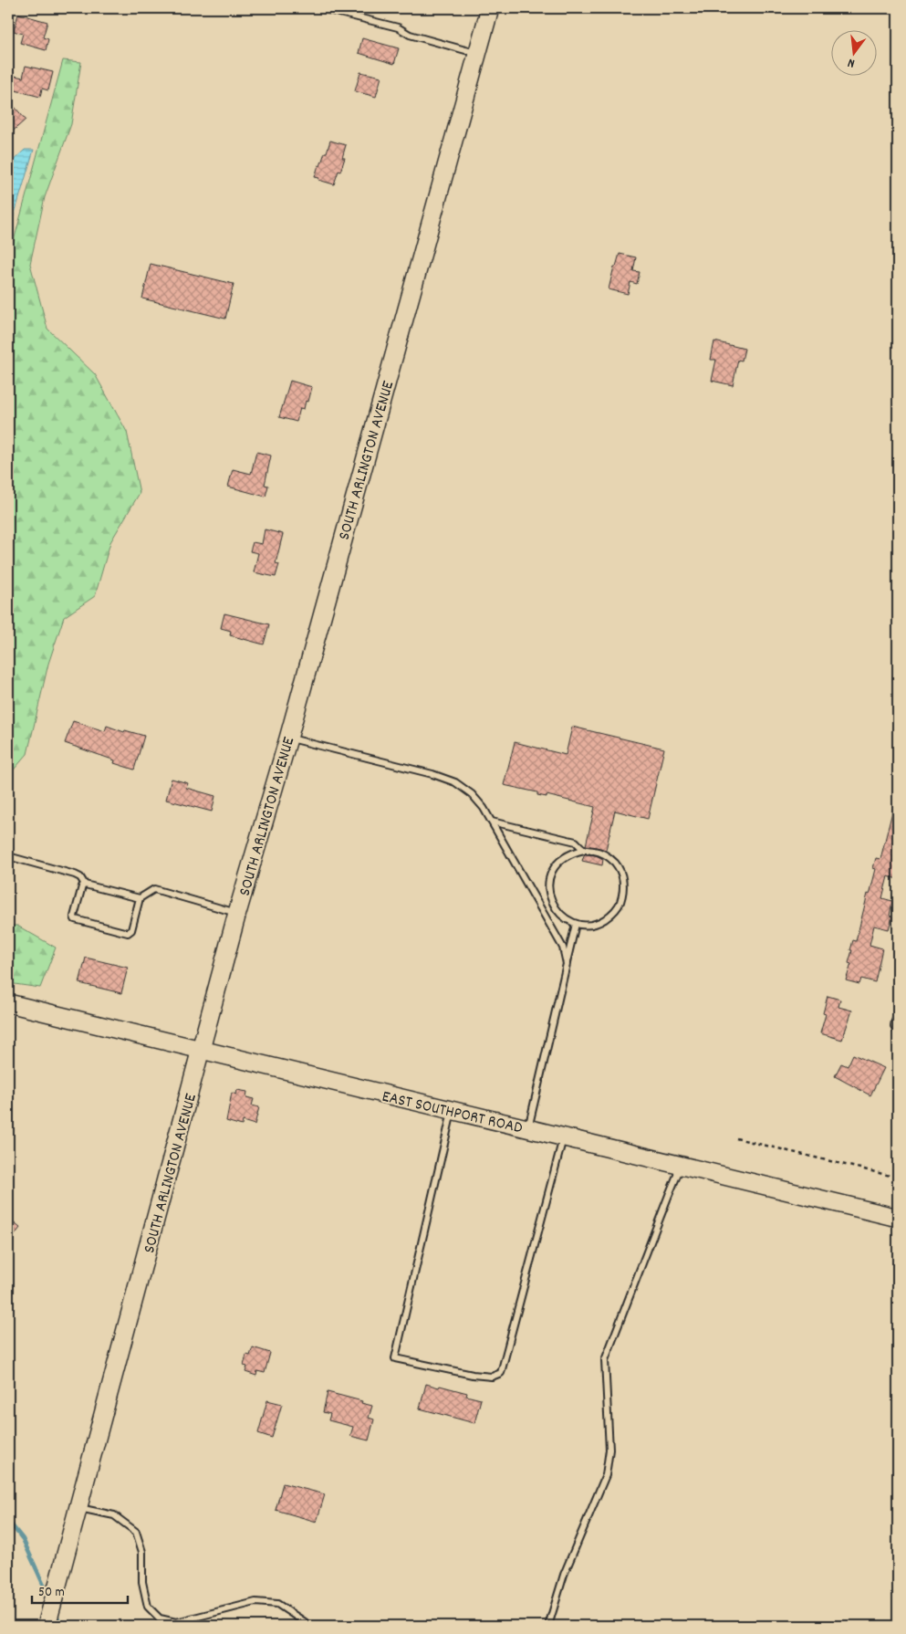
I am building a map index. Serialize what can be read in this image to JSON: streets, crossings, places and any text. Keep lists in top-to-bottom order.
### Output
{
  "streets": {
    "main road": ["SOUTH ARLINGTON AVENUE", "EAST SOUTHPORT ROAD"]
  },
  "crossings": [
    ["SOUTH ARLINGTON AVENUE", "EAST SOUTHPORT ROAD"]
  ],
  "scale_bar": "50 m",
  "north": "bottom"
}
